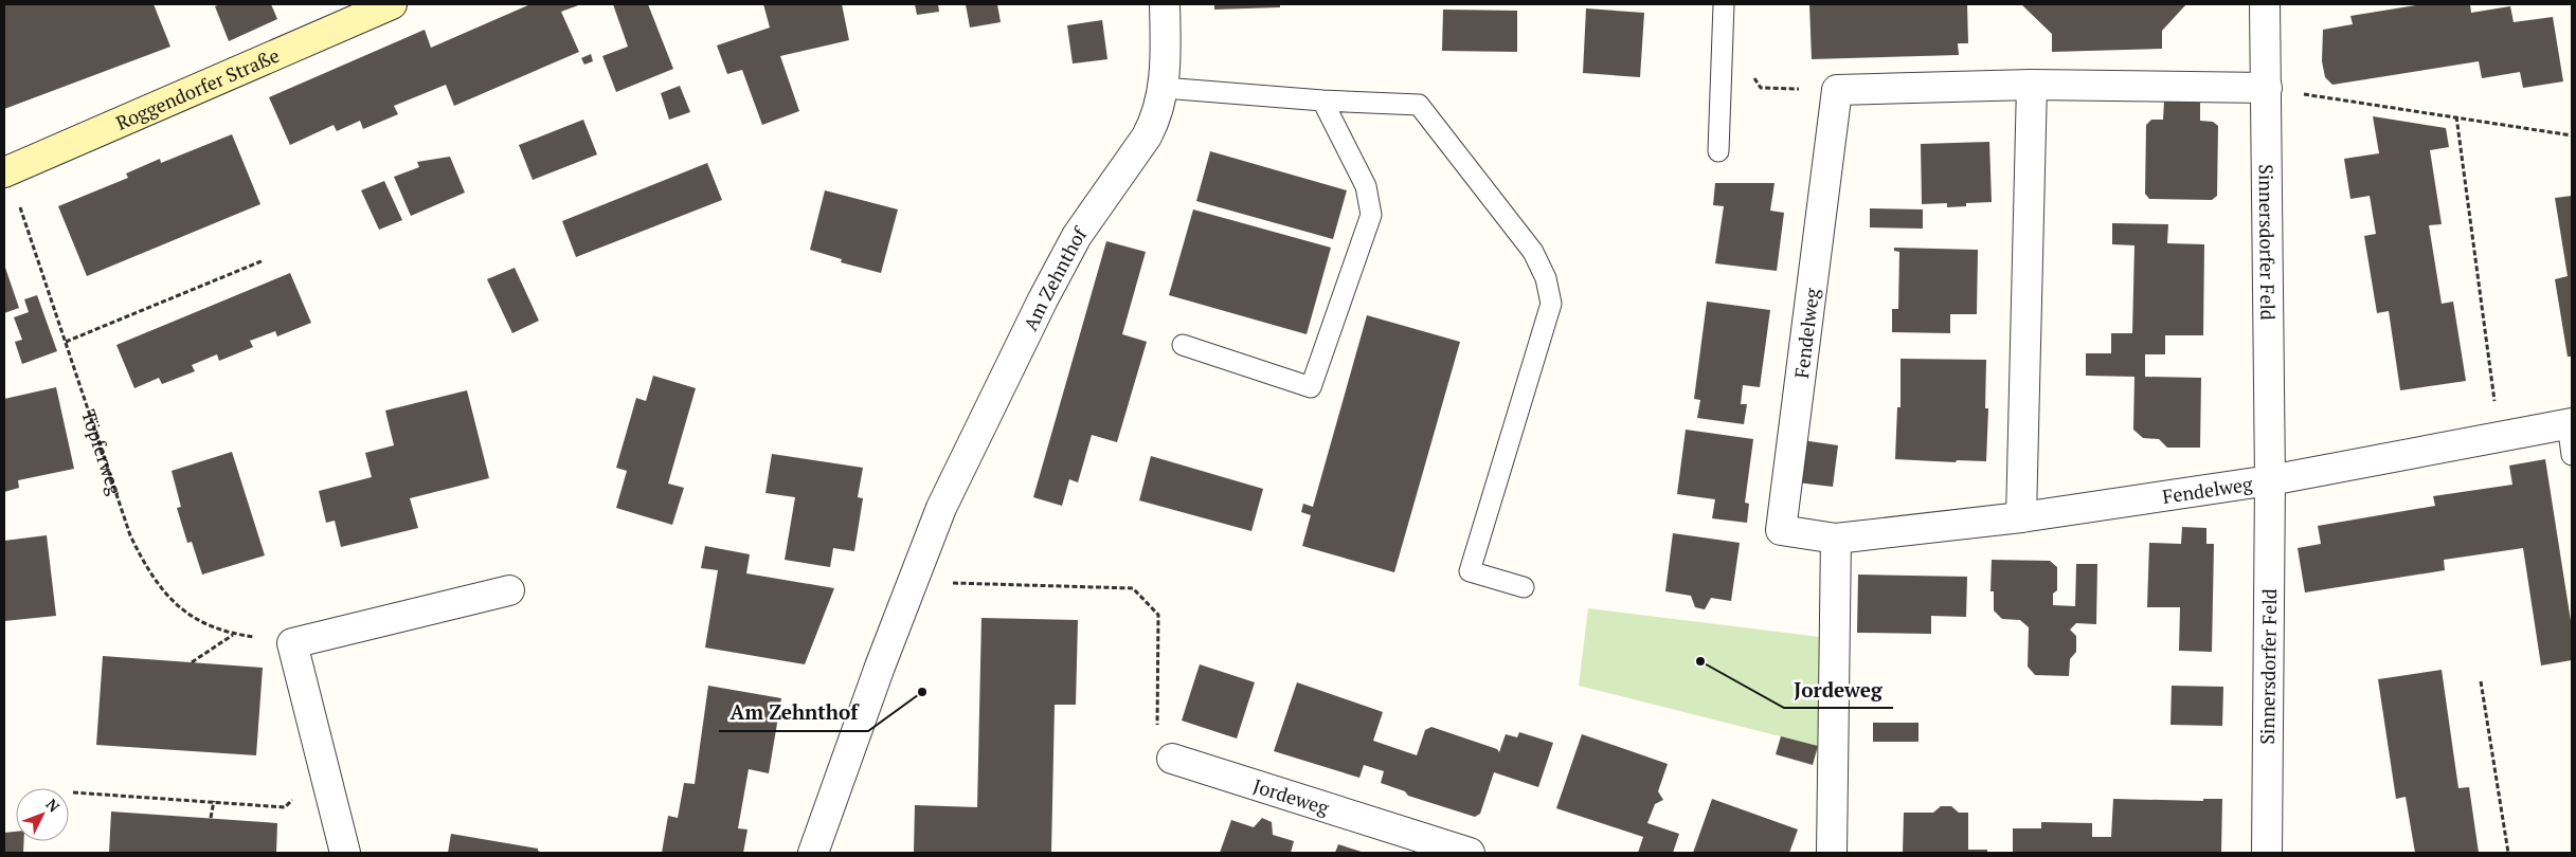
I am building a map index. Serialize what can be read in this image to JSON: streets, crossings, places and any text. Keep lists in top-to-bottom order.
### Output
{
  "streets": {
    "main road": ["Roggendorfer Straße"],
    "street": [
      "Sinnersdorfer Feld",
      "Am Zehnthof",
      "Fendelweg",
      "Jordeweg"
    ],
    "path": ["Töpferweg"]
  },
  "crossings": [
    ["Roggendorfer Straße", "Töpferweg"],
    ["Sinnersdorfer Feld", "Fendelweg"]
  ],
  "places": ["Jordeweg", "Am Zehnthof"],
  "north": "top right"
}
